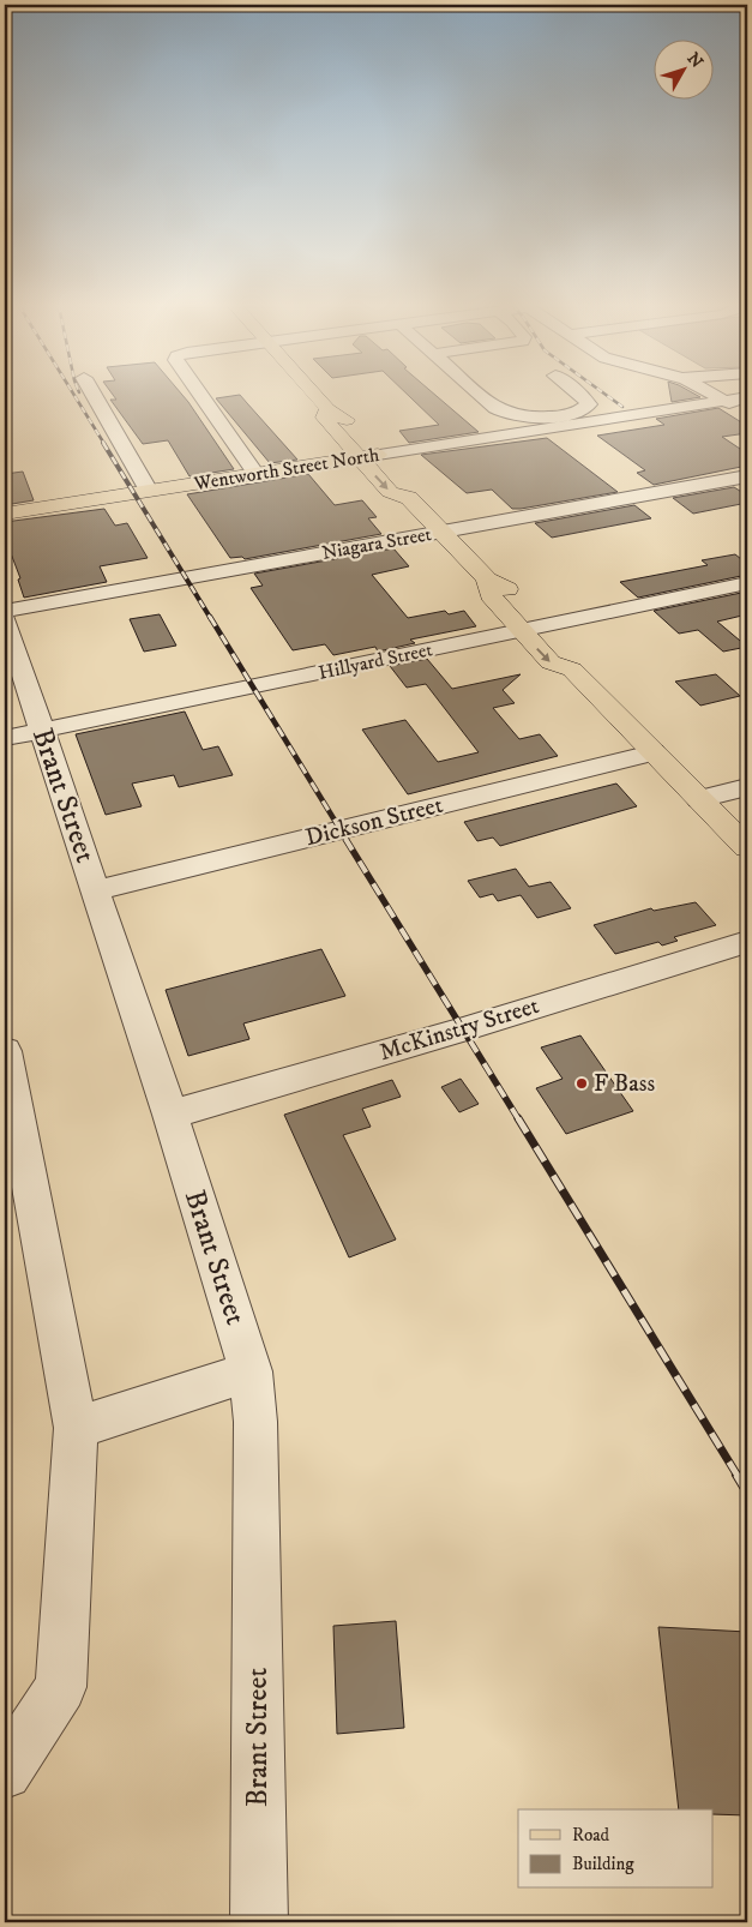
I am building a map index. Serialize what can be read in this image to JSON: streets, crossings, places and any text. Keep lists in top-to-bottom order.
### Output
{
  "streets": {
    "main road": ["Wentworth Street North"],
    "street": [
      "Niagara Street",
      "Hillyard Street",
      "Brant Street",
      "Dickson Street",
      "McKinstry Street"
    ]
  },
  "crossings": [
    ["Hillyard Street", "Brant Street"],
    ["Brant Street", "Dickson Street"],
    ["Brant Street", "McKinstry Street"]
  ],
  "places": ["F Bass"],
  "legend": ["Road", "Building"],
  "north": "top right"
}
